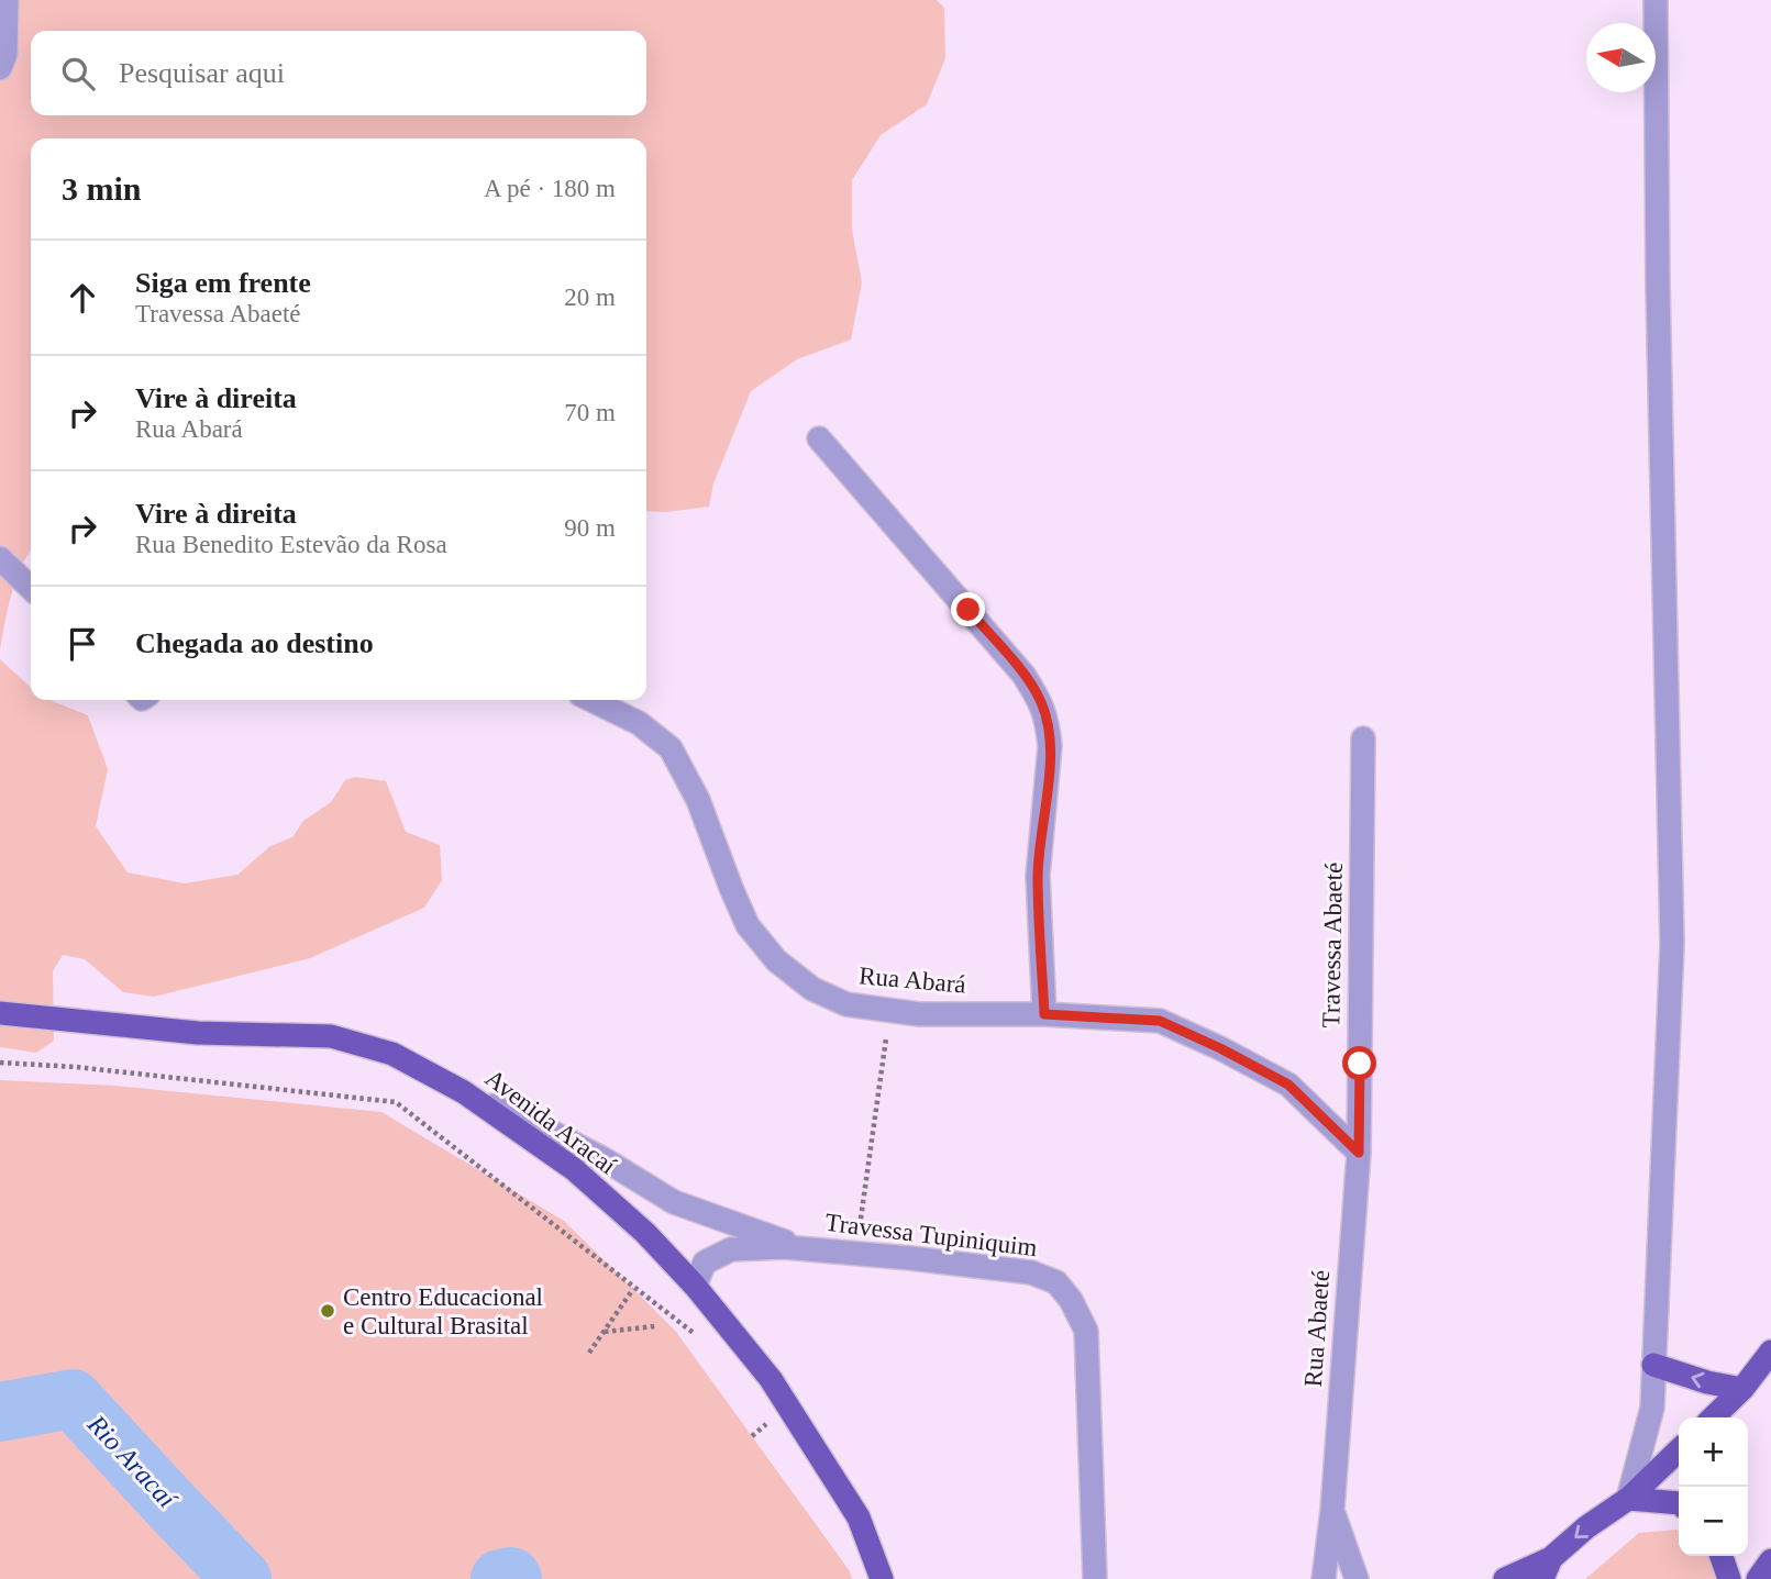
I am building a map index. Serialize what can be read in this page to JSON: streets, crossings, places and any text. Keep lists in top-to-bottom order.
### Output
{
  "streets": {
    "main road": ["Avenida Aracaí"],
    "street": [
      "Travessa Abaeté",
      "Rua Abará",
      "Travessa Tupiniquim",
      "Rua Abaeté"
    ]
  },
  "crossings": [
    ["Travessa Abaeté", "Rua Abará"],
    ["Travessa Abaeté", "Rua Abaeté"],
    ["Rua Abará", "Rua Abaeté"],
    ["Avenida Aracaí", "Travessa Tupiniquim"]
  ],
  "water": ["Rio Aracaí"],
  "places": ["Centro Educacional e Cultural Brasital"],
  "north": "left",
  "page": {
    "search": "Pesquisar aqui",
    "heading": ["3 min", "A pé · 180 m"],
    "list": [
      ["Siga em frente", "Travessa Abaeté", "20 m"],
      ["Vire à direita", "Rua Abará", "70 m"],
      ["Vire à direita", "Rua Benedito Estevão da Rosa", "90 m"],
      "Chegada ao destino"
    ],
    "map_buttons": ["+", "−"]
  }
}
